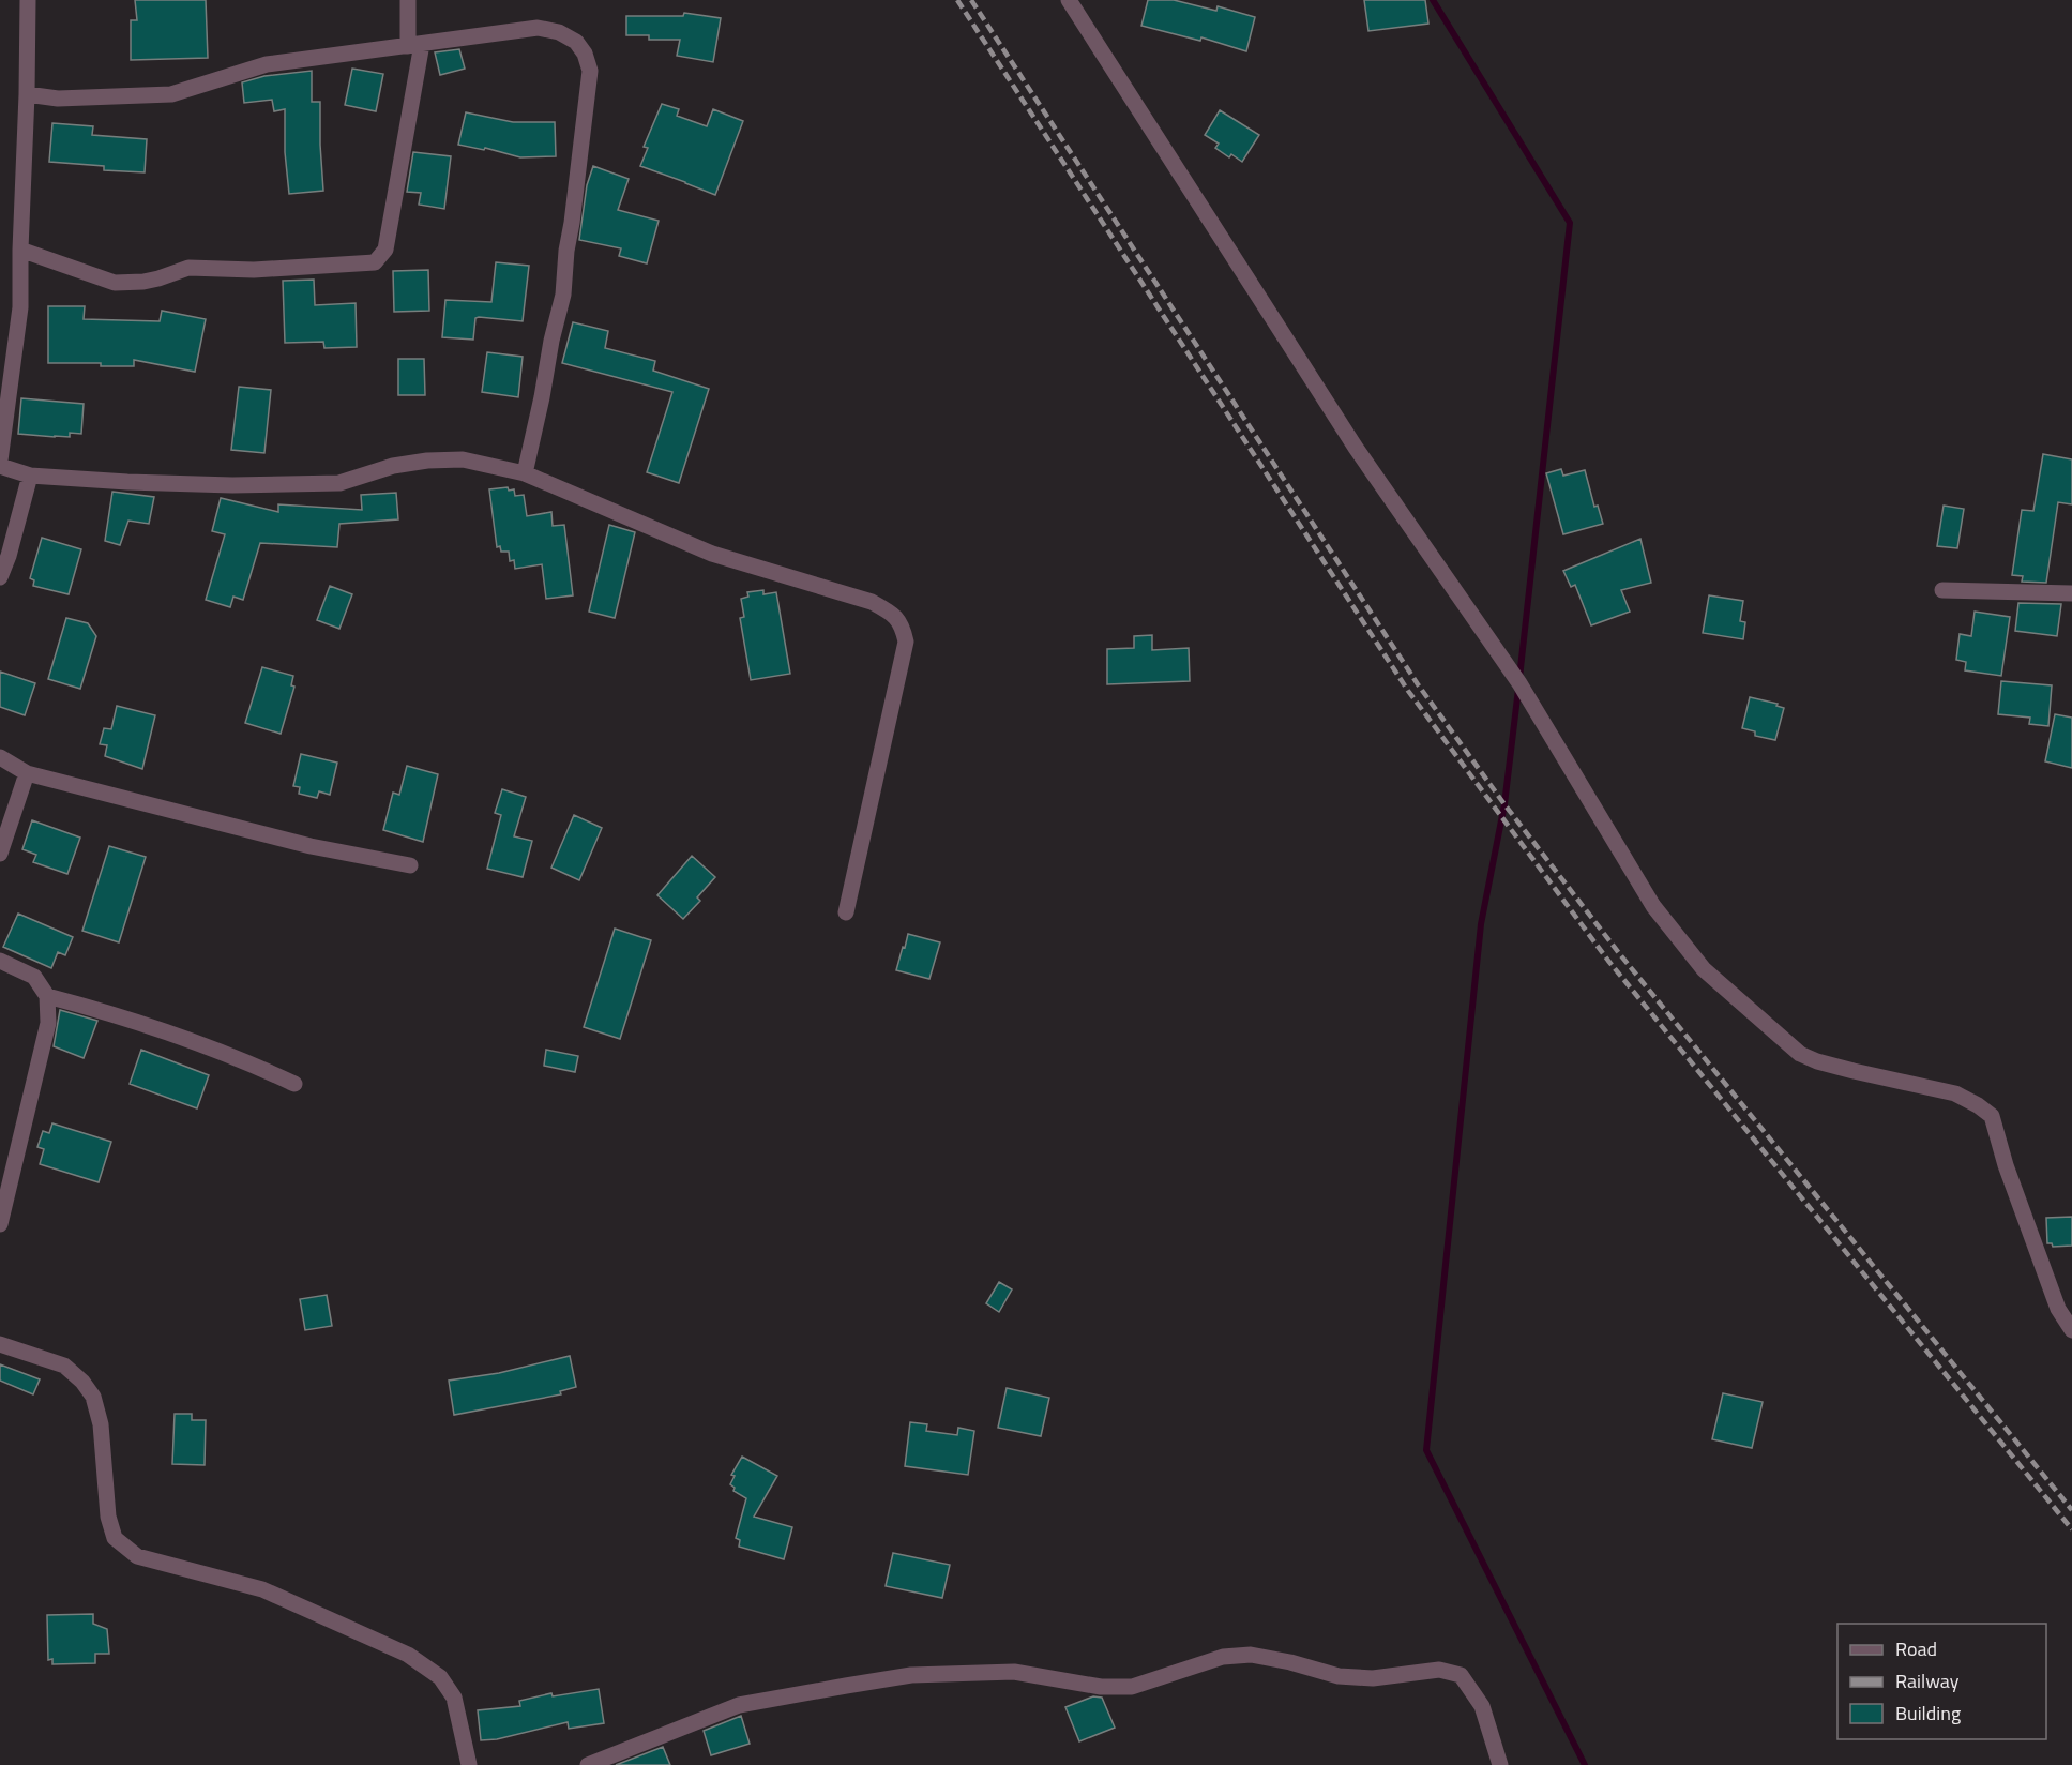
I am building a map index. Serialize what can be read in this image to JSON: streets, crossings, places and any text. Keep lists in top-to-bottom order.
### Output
{
  "legend": ["Road", "Railway", "Building"]
}
